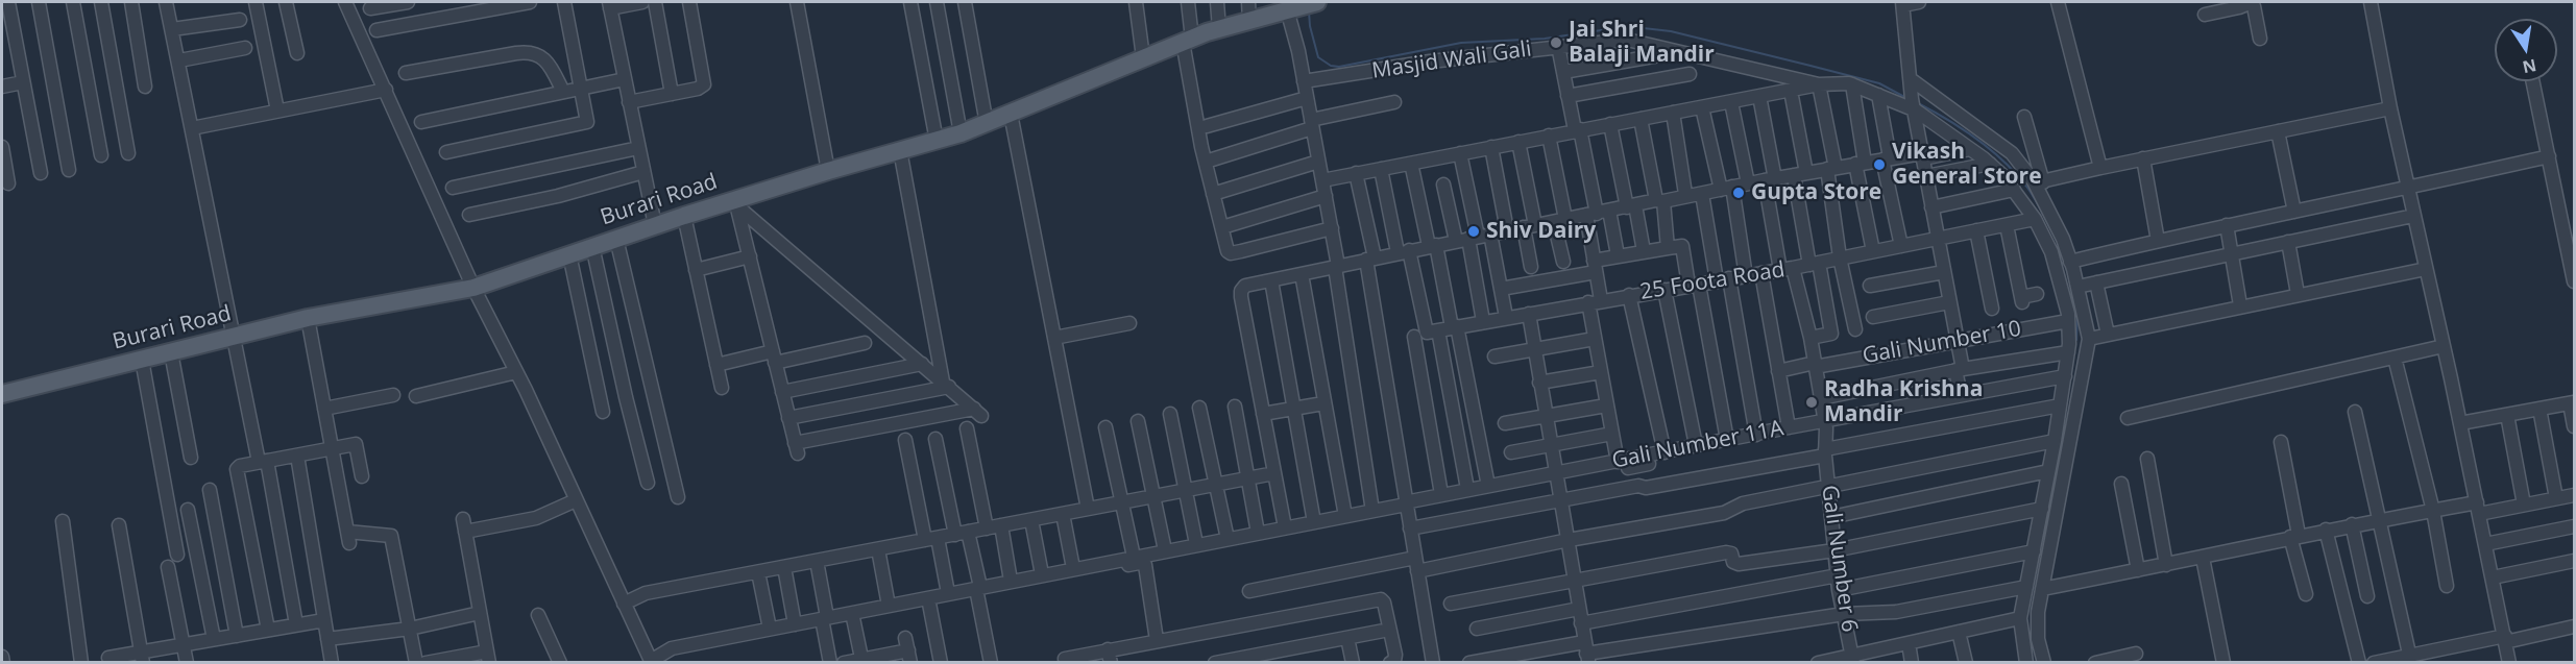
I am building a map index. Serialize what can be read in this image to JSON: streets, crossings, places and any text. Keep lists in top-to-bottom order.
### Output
{
  "streets": {
    "main road": ["Burari Road"],
    "street": [
      "Masjid Wali Gali",
      "25 Foota Road",
      "Gali Number 10",
      "Gali Number 11A",
      "Gali Number 6"
    ]
  },
  "crossings": [
    ["25 Foota Road", "Gali Number 6"],
    ["Gali Number 10", "Gali Number 6"],
    ["Gali Number 11A", "Gali Number 6"]
  ],
  "places": [
    "Jai Shri Balaji Mandir",
    "Vikash General Store",
    "Gupta Store",
    "Shiv Dairy",
    "Radha Krishna Mandir"
  ],
  "north": "bottom"
}
